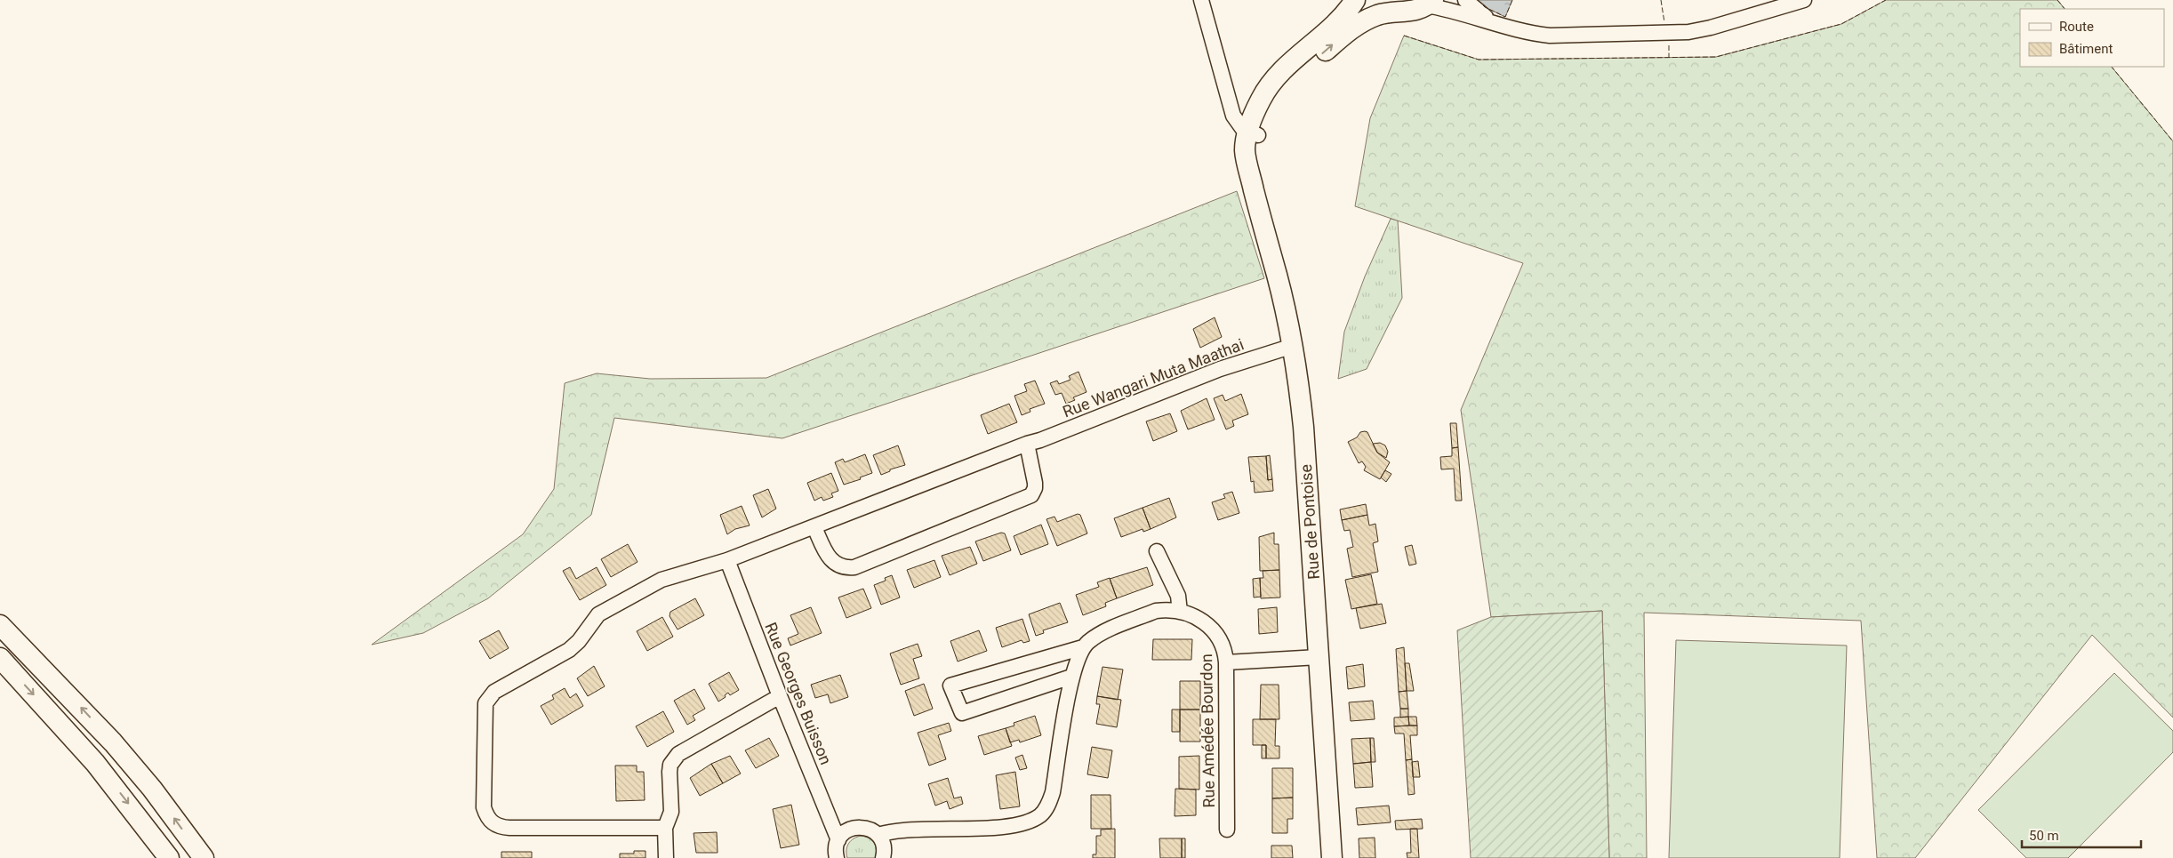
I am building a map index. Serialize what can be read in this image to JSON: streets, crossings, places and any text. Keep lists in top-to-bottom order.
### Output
{
  "streets": {
    "street": [
      "Rue Wangari Muta Maathai",
      "Rue de Pontoise",
      "Rue Georges Buisson",
      "Rue Amédée Bourdon"
    ]
  },
  "crossings": [
    ["Rue Wangari Muta Maathai", "Rue de Pontoise"],
    ["Rue Wangari Muta Maathai", "Rue Georges Buisson"]
  ],
  "legend": ["Route", "Bâtiment"],
  "scale_bar": "50 m"
}
